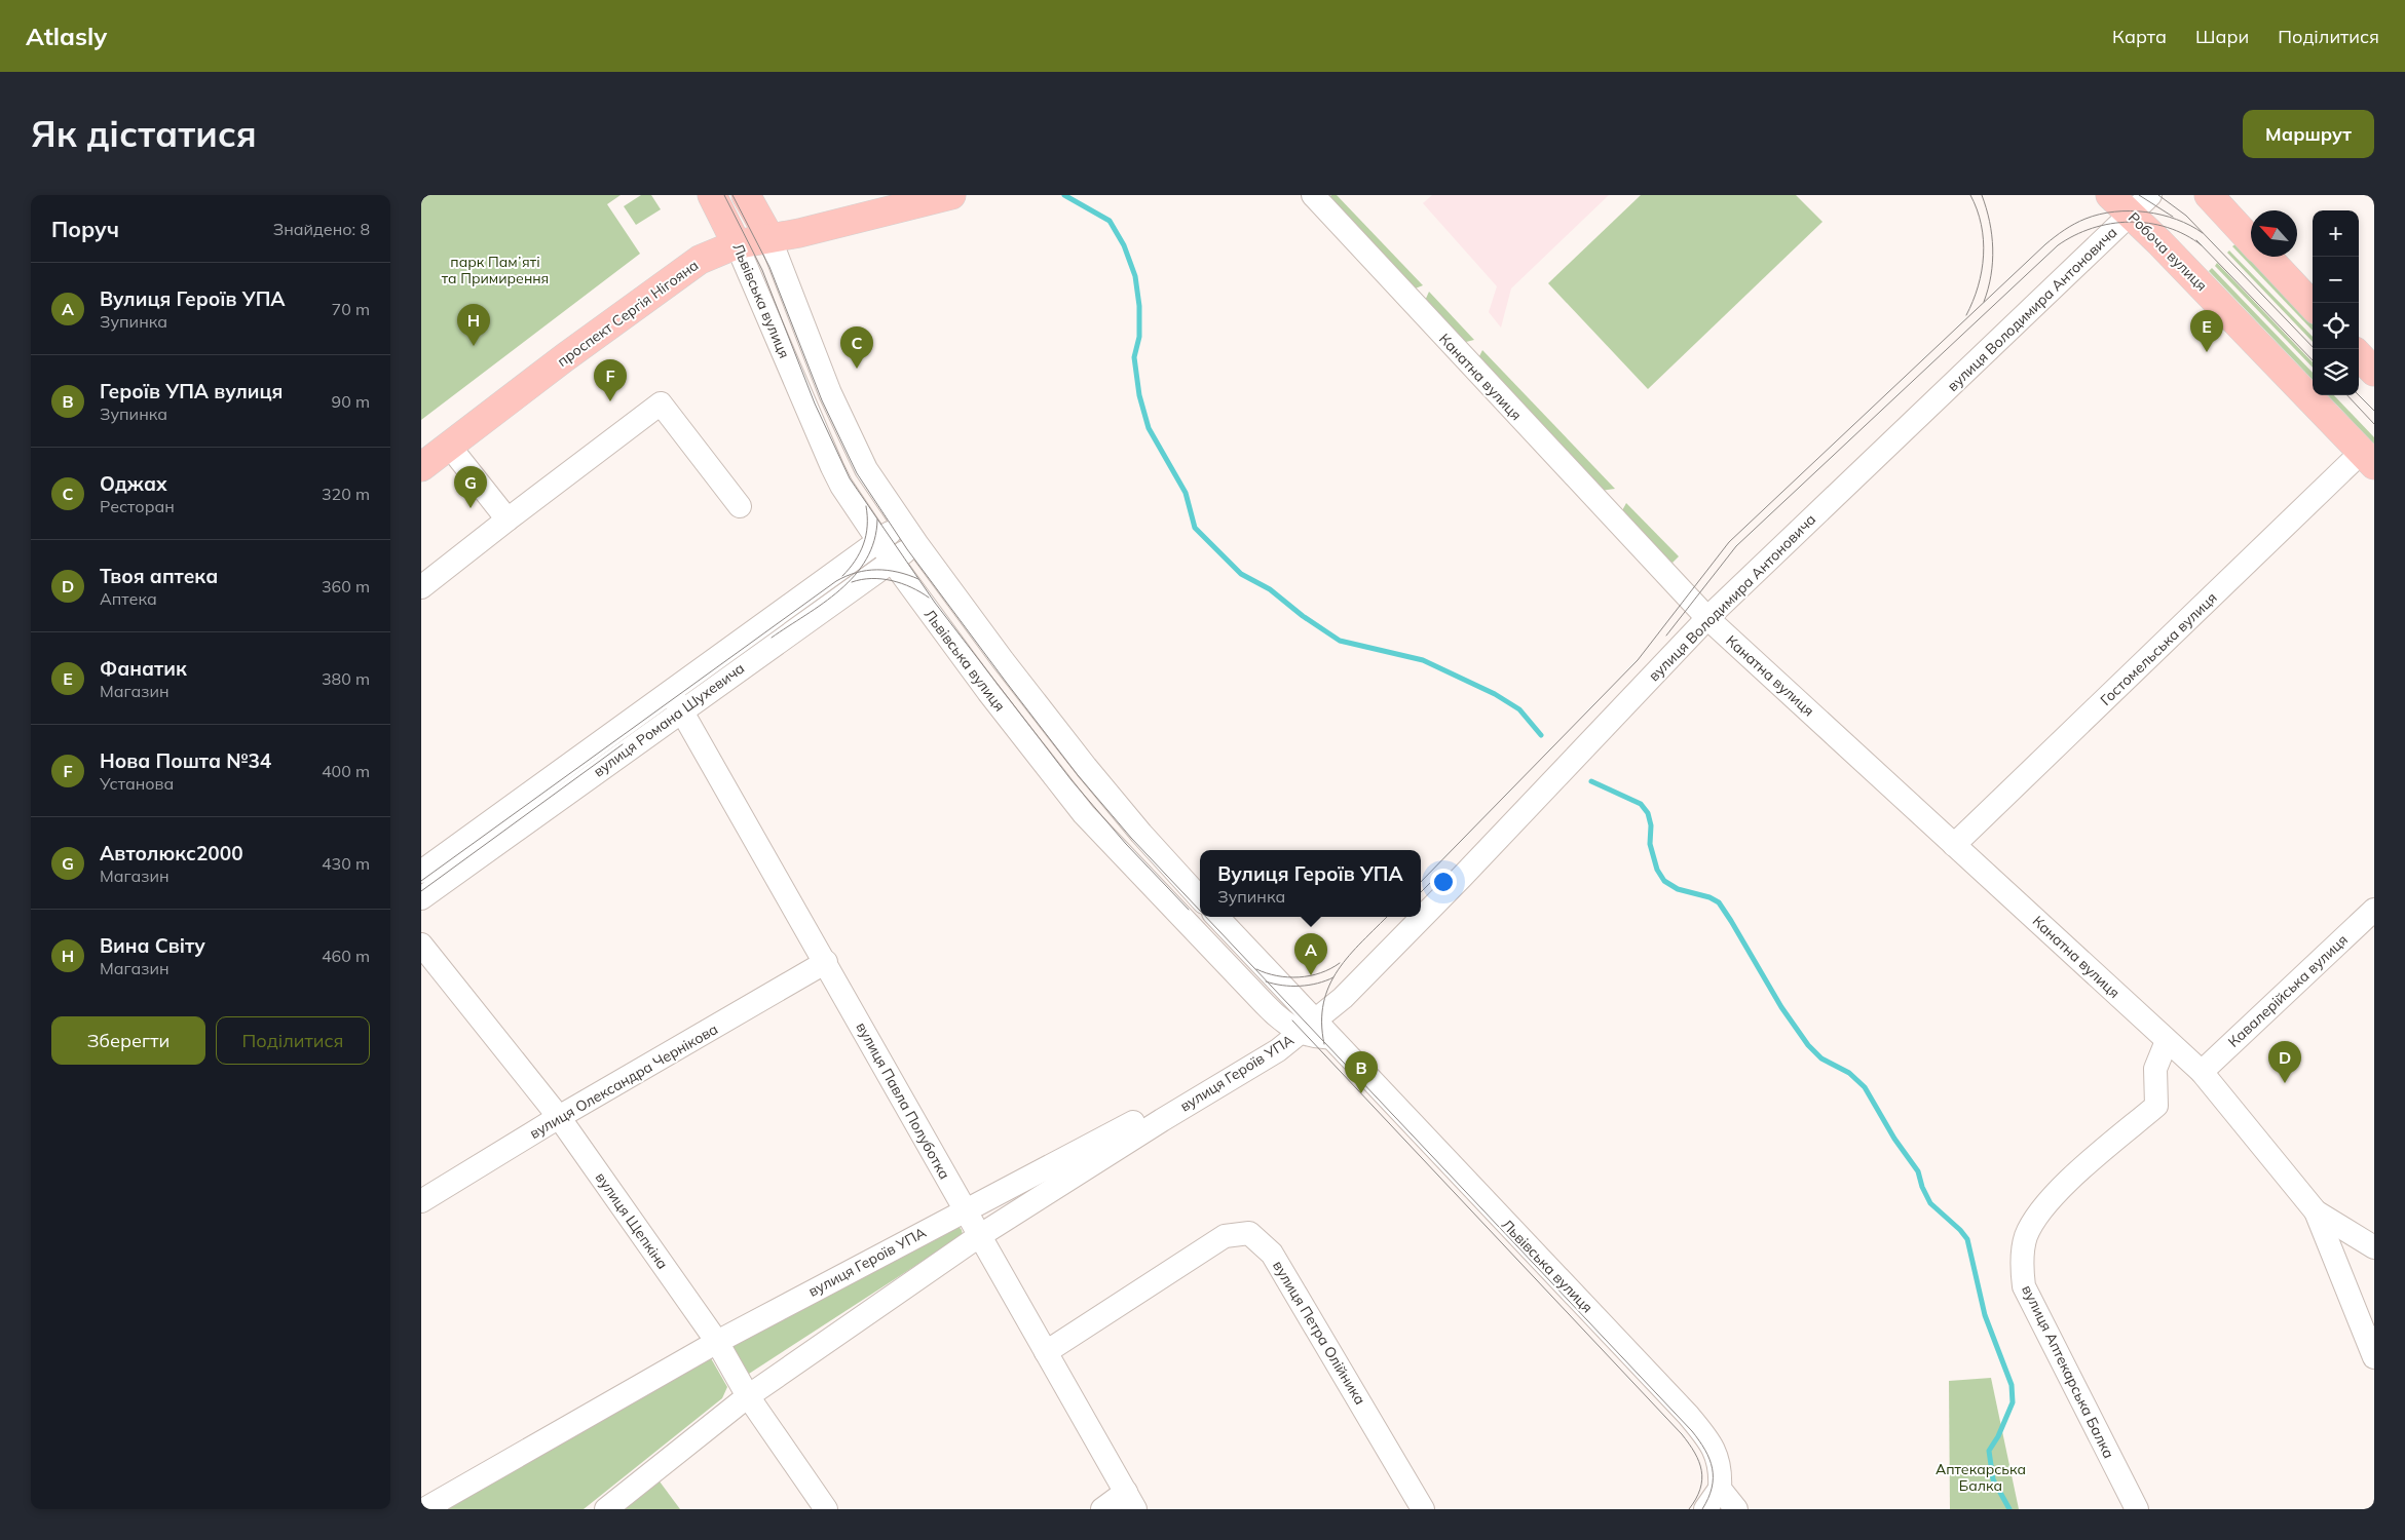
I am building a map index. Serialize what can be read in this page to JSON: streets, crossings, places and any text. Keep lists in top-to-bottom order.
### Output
{
  "streets": {
    "main road": ["Робоча вулиця", "Львівська вулиця", "проспект Сергія Нігояна"],
    "street": [
      "вулиця Володимира Антоновича",
      "Канатна вулиця",
      "Гостомельська вулиця",
      "вулиця Романа Шухевича",
      "Кавалерійська вулиця",
      "вулиця Героїв УПА",
      "вулиця Олександра Чернікова",
      "вулиця Павла Полуботка",
      "вулиця Щепкіна",
      "вулиця Петра Олійника",
      "вулиця Аптекарська Балка"
    ]
  },
  "crossings": [
    ["Робоча вулиця", "вулиця Володимира Антоновича"],
    ["Робоча вулиця", "Гостомельська вулиця"],
    ["Львівська вулиця", "вулиця Володимира Антоновича"],
    ["Львівська вулиця", "проспект Сергія Нігояна"],
    ["Львівська вулиця", "вулиця Романа Шухевича"],
    ["Львівська вулиця", "вулиця Героїв УПА"],
    ["вулиця Володимира Антоновича", "Канатна вулиця"],
    ["вулиця Володимира Антоновича", "вулиця Героїв УПА"],
    ["Канатна вулиця", "Гостомельська вулиця"],
    ["Канатна вулиця", "Кавалерійська вулиця"],
    ["Канатна вулиця", "вулиця Аптекарська Балка"],
    ["вулиця Романа Шухевича", "вулиця Павла Полуботка"],
    ["вулиця Героїв УПА", "вулиця Павла Полуботка"],
    ["вулиця Героїв УПА", "вулиця Щепкіна"],
    ["вулиця Олександра Чернікова", "вулиця Павла Полуботка"],
    ["вулиця Олександра Чернікова", "вулиця Щепкіна"],
    ["вулиця Павла Полуботка", "вулиця Петра Олійника"]
  ],
  "parks": ["парк Памʼяті та Примирення", "Аптекарська Балка"],
  "north": "top left",
  "page": {
    "header": "Atlasly",
    "nav": ["Карта", "Шари", "Поділитися"],
    "buttons": [
      "Маршрут",
      ["Зберегти", "Поділитися"]
    ],
    "title": "Як дістатися",
    "heading": ["Поруч", "Знайдено: 8"],
    "map_buttons": ["+", "−"],
    "list": [
      {
        "mark": "A",
        "name": "Вулиця Героїв УПА",
        "note": "Зупинка",
        "value": "70 m"
      },
      {
        "mark": "B",
        "name": "Героїв УПА вулиця",
        "note": "Зупинка",
        "value": "90 m"
      },
      {
        "mark": "C",
        "name": "Оджах",
        "note": "Ресторан",
        "value": "320 m"
      },
      {
        "mark": "D",
        "name": "Твоя аптека",
        "note": "Аптека",
        "value": "360 m"
      },
      {
        "mark": "E",
        "name": "Фанатик",
        "note": "Магазин",
        "value": "380 m"
      },
      {
        "mark": "F",
        "name": "Нова Пошта №34",
        "note": "Установа",
        "value": "400 m"
      },
      {
        "mark": "G",
        "name": "Автолюкс2000",
        "note": "Магазин",
        "value": "430 m"
      },
      {
        "mark": "H",
        "name": "Вина Світу",
        "note": "Магазин",
        "value": "460 m"
      }
    ],
    "pins": [
      "H",
      "E",
      "C",
      "F",
      "G",
      "A",
      "D",
      "B"
    ],
    "popup": ["Вулиця Героїв УПА", "Зупинка"]
  }
}
